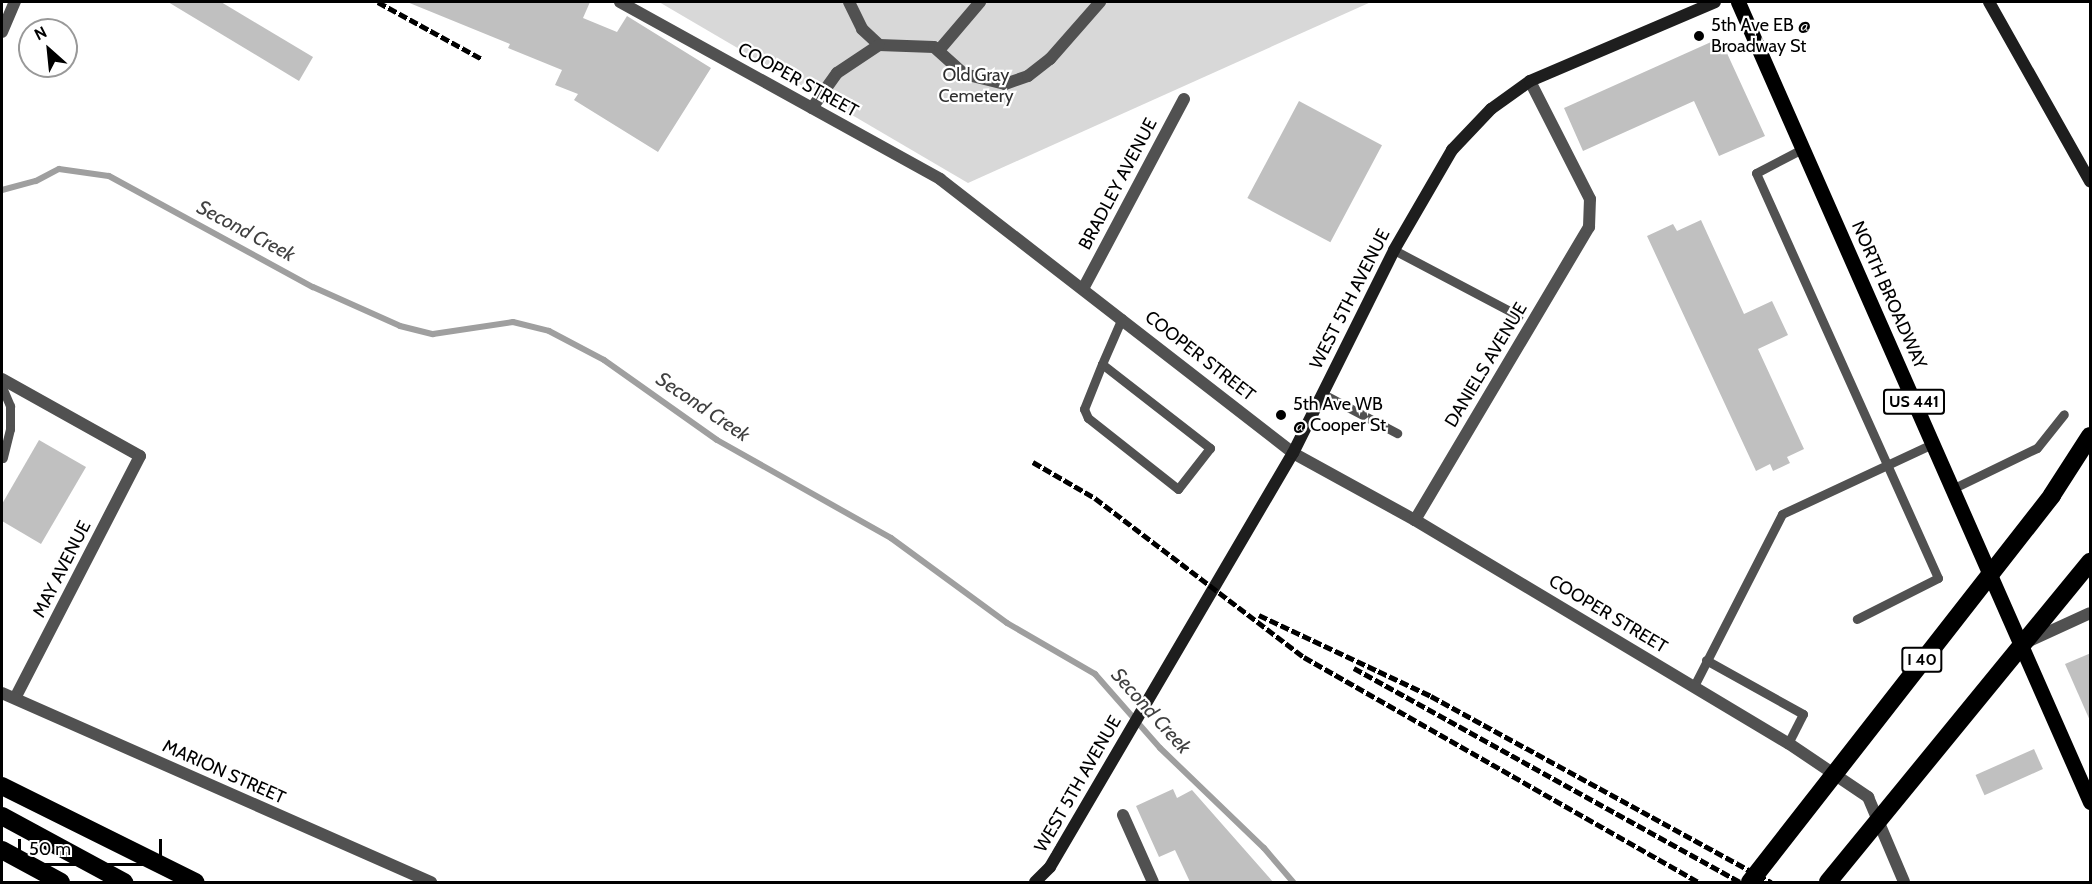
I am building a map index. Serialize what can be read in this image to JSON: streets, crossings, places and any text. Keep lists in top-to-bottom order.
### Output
{
  "streets": {
    "highway": ["I 40"],
    "main road": ["NORTH BROADWAY", "US 441"],
    "street": [
      "COOPER STREET",
      "BRADLEY AVENUE",
      "WEST 5TH AVENUE",
      "DANIELS AVENUE",
      "MAY AVENUE",
      "MARION STREET"
    ]
  },
  "crossings": [
    ["COOPER STREET", "BRADLEY AVENUE"],
    ["COOPER STREET", "WEST 5TH AVENUE"],
    ["COOPER STREET", "DANIELS AVENUE"],
    ["WEST 5TH AVENUE", "DANIELS AVENUE"],
    ["MAY AVENUE", "MARION STREET"]
  ],
  "water": ["Second Creek"],
  "parks": ["Old Gray Cemetery"],
  "places": ["5th Ave EB @ Broadway St", "5th Ave WB @ Cooper St"],
  "scale_bar": "50 m",
  "north": "top left"
}
